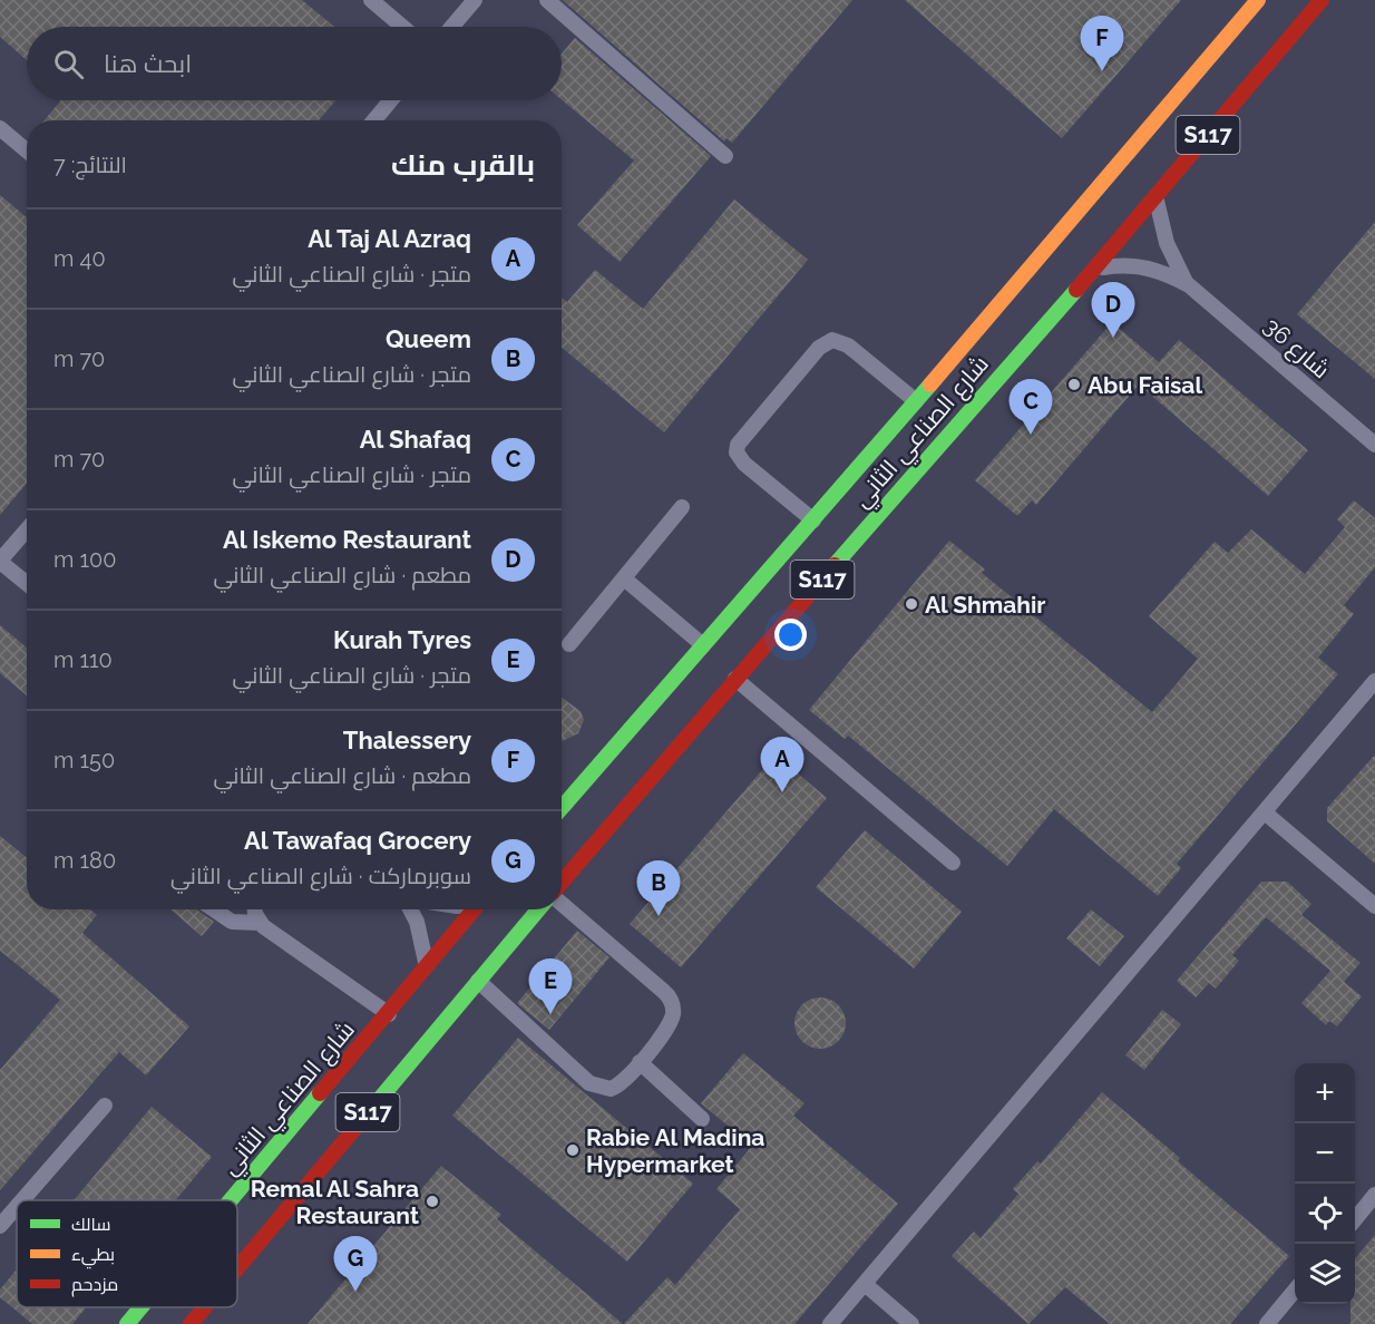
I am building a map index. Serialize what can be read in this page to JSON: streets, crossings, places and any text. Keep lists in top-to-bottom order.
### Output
{
  "streets": {
    "main road": ["S117", "شارع الصناعي الثاني"],
    "lane": ["شارع 36"]
  },
  "crossings": [
    ["شارع 36", "شارع الصناعي الثاني"]
  ],
  "places": [
    "Abu Faisal",
    "Al Shmahir",
    "Rabie Al Madina Hypermarket",
    "Remal Al Sahra Restaurant"
  ],
  "legend": ["سالك", "بطيء", "مزدحم"],
  "page": {
    "pins": [
      "F",
      "D",
      "C",
      "A",
      "B",
      "E",
      "G"
    ],
    "search": "ابحث هنا",
    "heading": ["بالقرب منك", "النتائج: 7"],
    "list": [
      {
        "mark": "A",
        "name": "Al Taj Al Azraq",
        "note": "متجر · شارع الصناعي الثاني",
        "value": "40 m"
      },
      {
        "mark": "B",
        "name": "Queem",
        "note": "متجر · شارع الصناعي الثاني",
        "value": "70 m"
      },
      {
        "mark": "C",
        "name": "Al Shafaq",
        "note": "متجر · شارع الصناعي الثاني",
        "value": "70 m"
      },
      {
        "mark": "D",
        "name": "Al Iskemo Restaurant",
        "note": "مطعم · شارع الصناعي الثاني",
        "value": "100 m"
      },
      {
        "mark": "E",
        "name": "Kurah Tyres",
        "note": "متجر · شارع الصناعي الثاني",
        "value": "110 m"
      },
      {
        "mark": "F",
        "name": "Thalessery",
        "note": "مطعم · شارع الصناعي الثاني",
        "value": "150 m"
      },
      {
        "mark": "G",
        "name": "Al Tawafaq Grocery",
        "note": "سوبرماركت · شارع الصناعي الثاني",
        "value": "180 m"
      }
    ],
    "map_buttons": ["+", "−"]
  }
}
